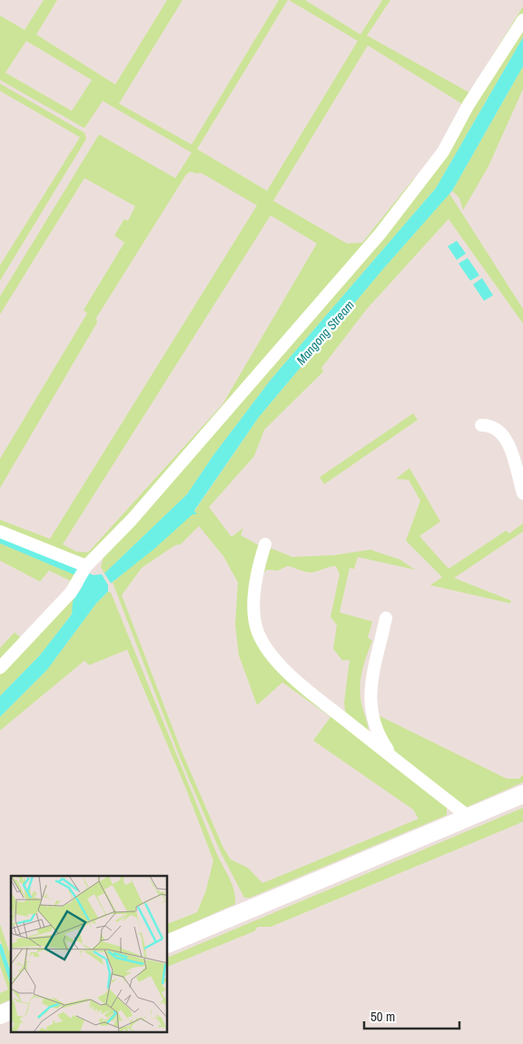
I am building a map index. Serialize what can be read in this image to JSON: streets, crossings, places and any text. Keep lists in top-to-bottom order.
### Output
{
  "water": ["Mangong Stream"],
  "scale_bar": "50 m"
}
